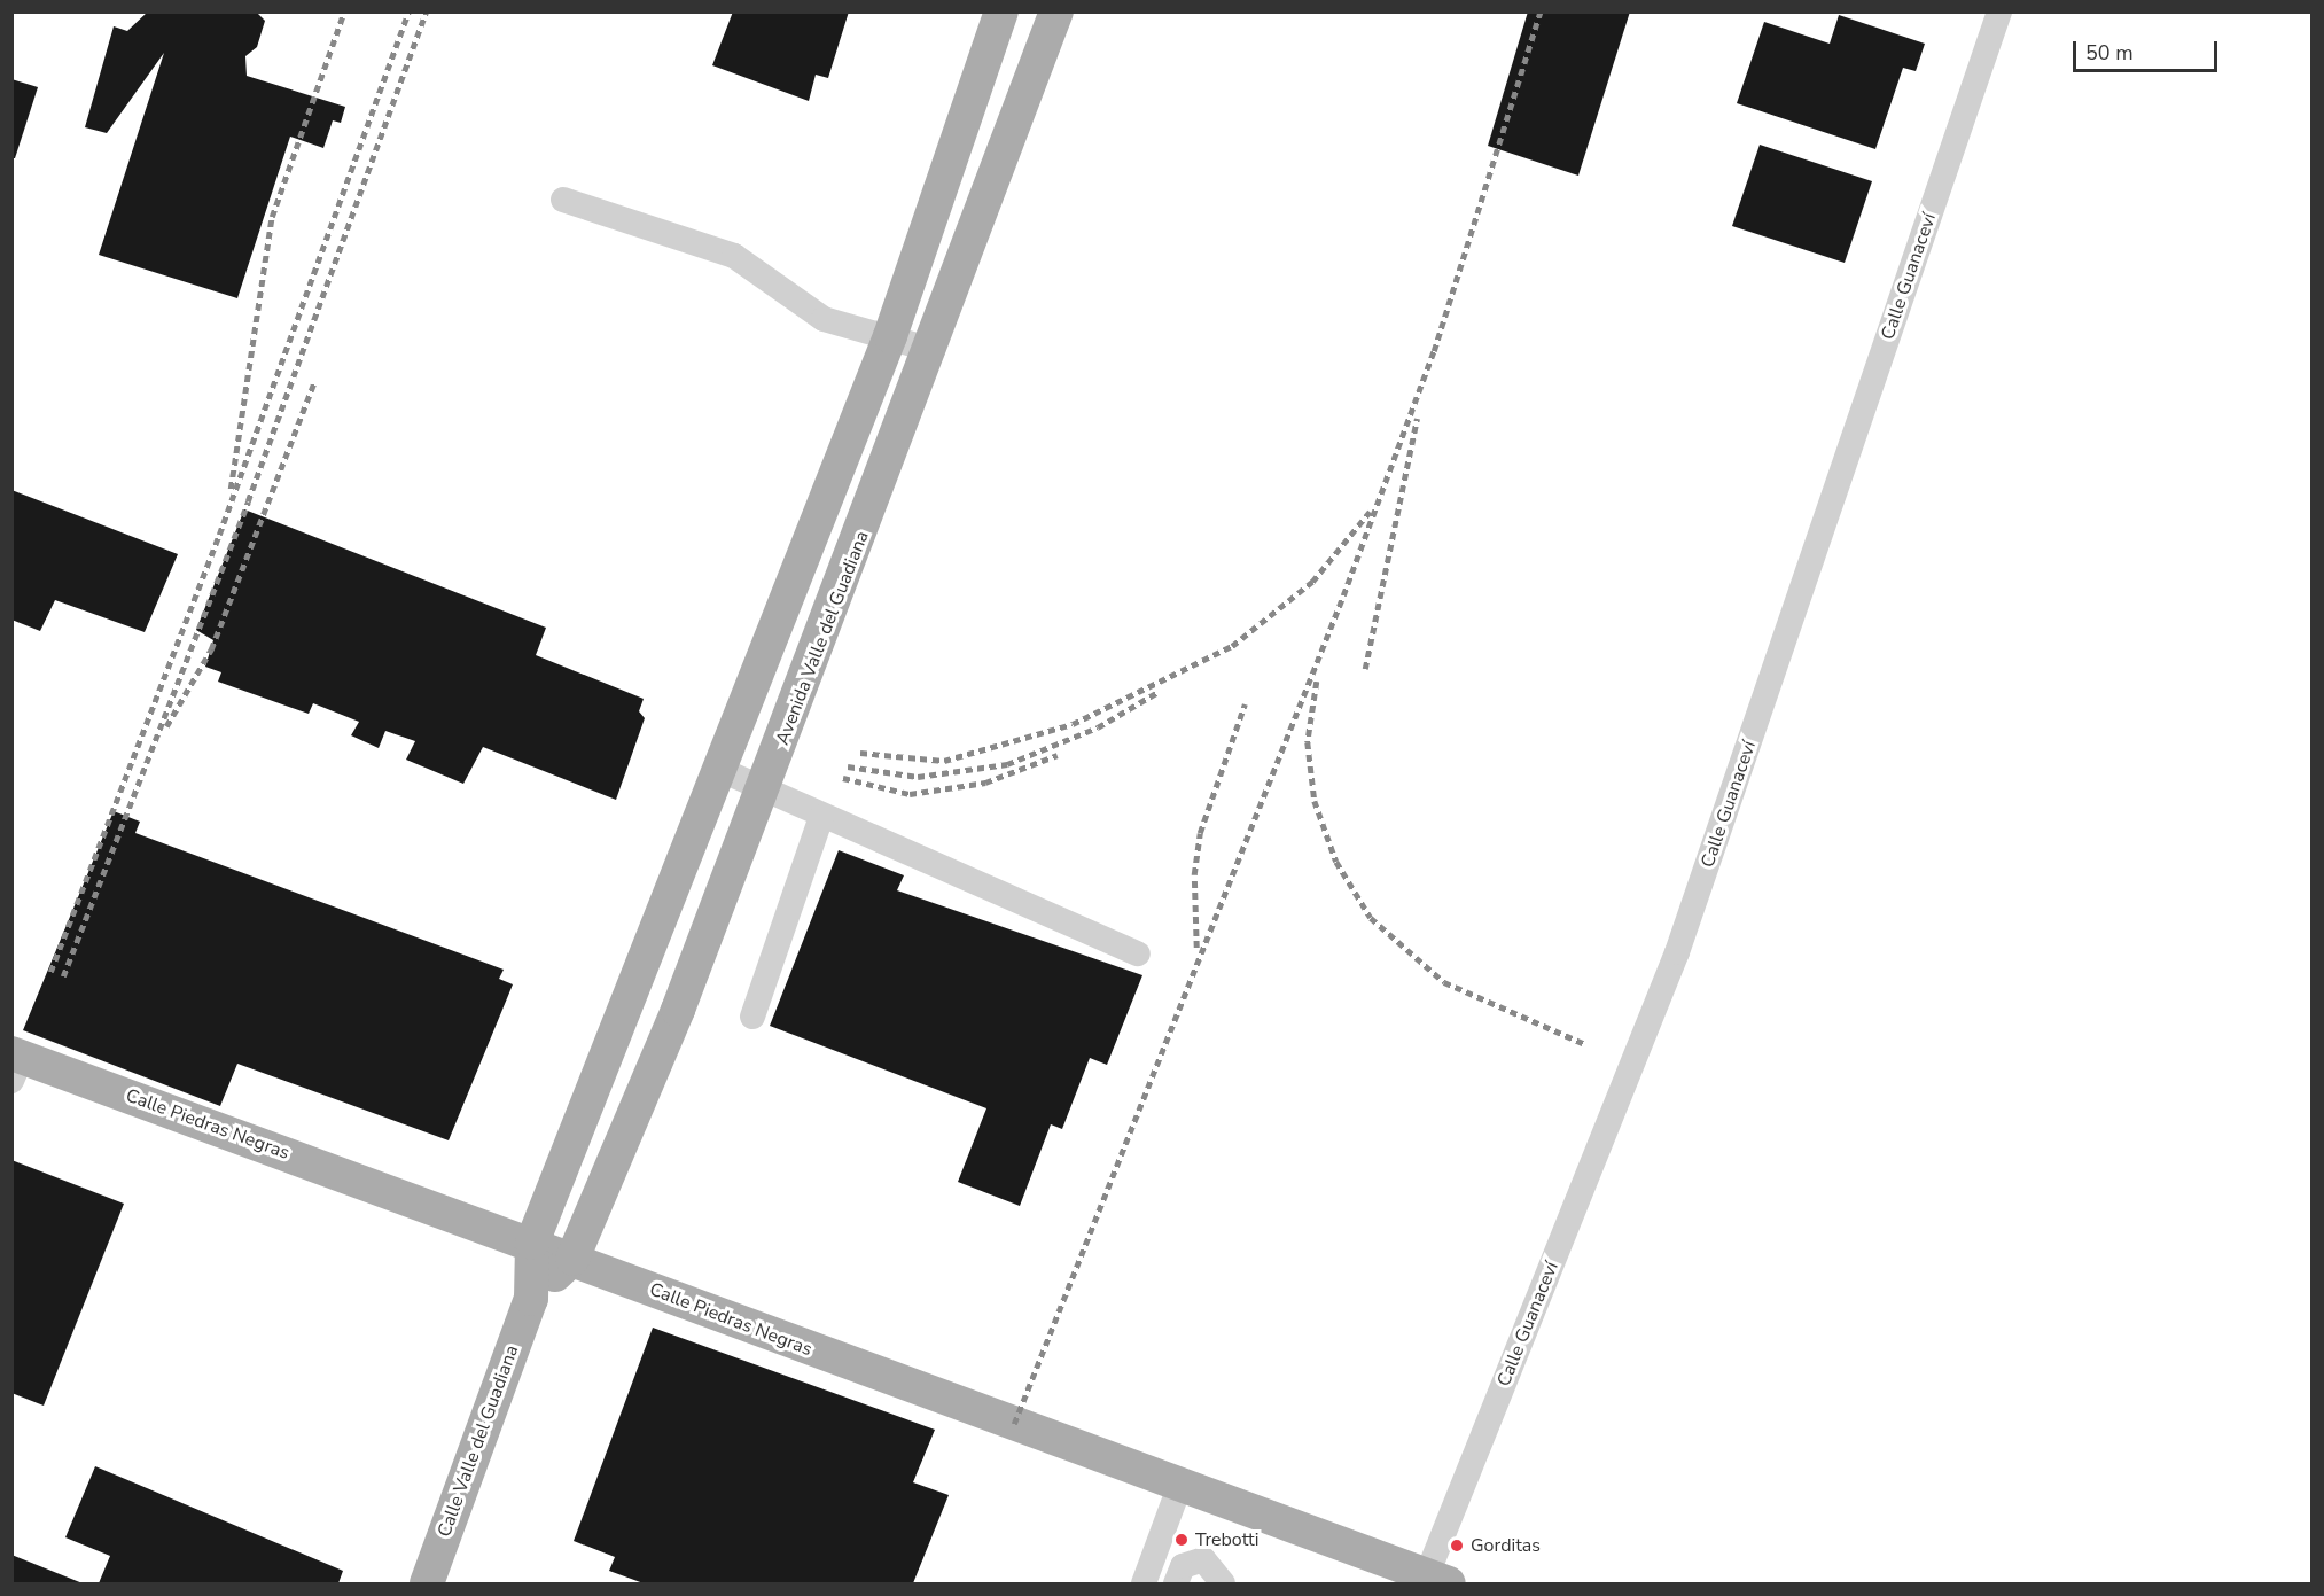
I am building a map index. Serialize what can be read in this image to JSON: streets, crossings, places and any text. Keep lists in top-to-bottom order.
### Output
{
  "streets": {
    "main road": ["Avenida Valle del Guadiana", "Calle Piedras Negras", "Calle Valle del Guadiana"],
    "street": ["Calle Guanaceví"]
  },
  "crossings": [
    ["Calle Guanaceví", "Calle Piedras Negras"],
    ["Avenida Valle del Guadiana", "Calle Piedras Negras"]
  ],
  "places": ["Trebotti", "Gorditas"],
  "scale_bar": "50 m"
}
